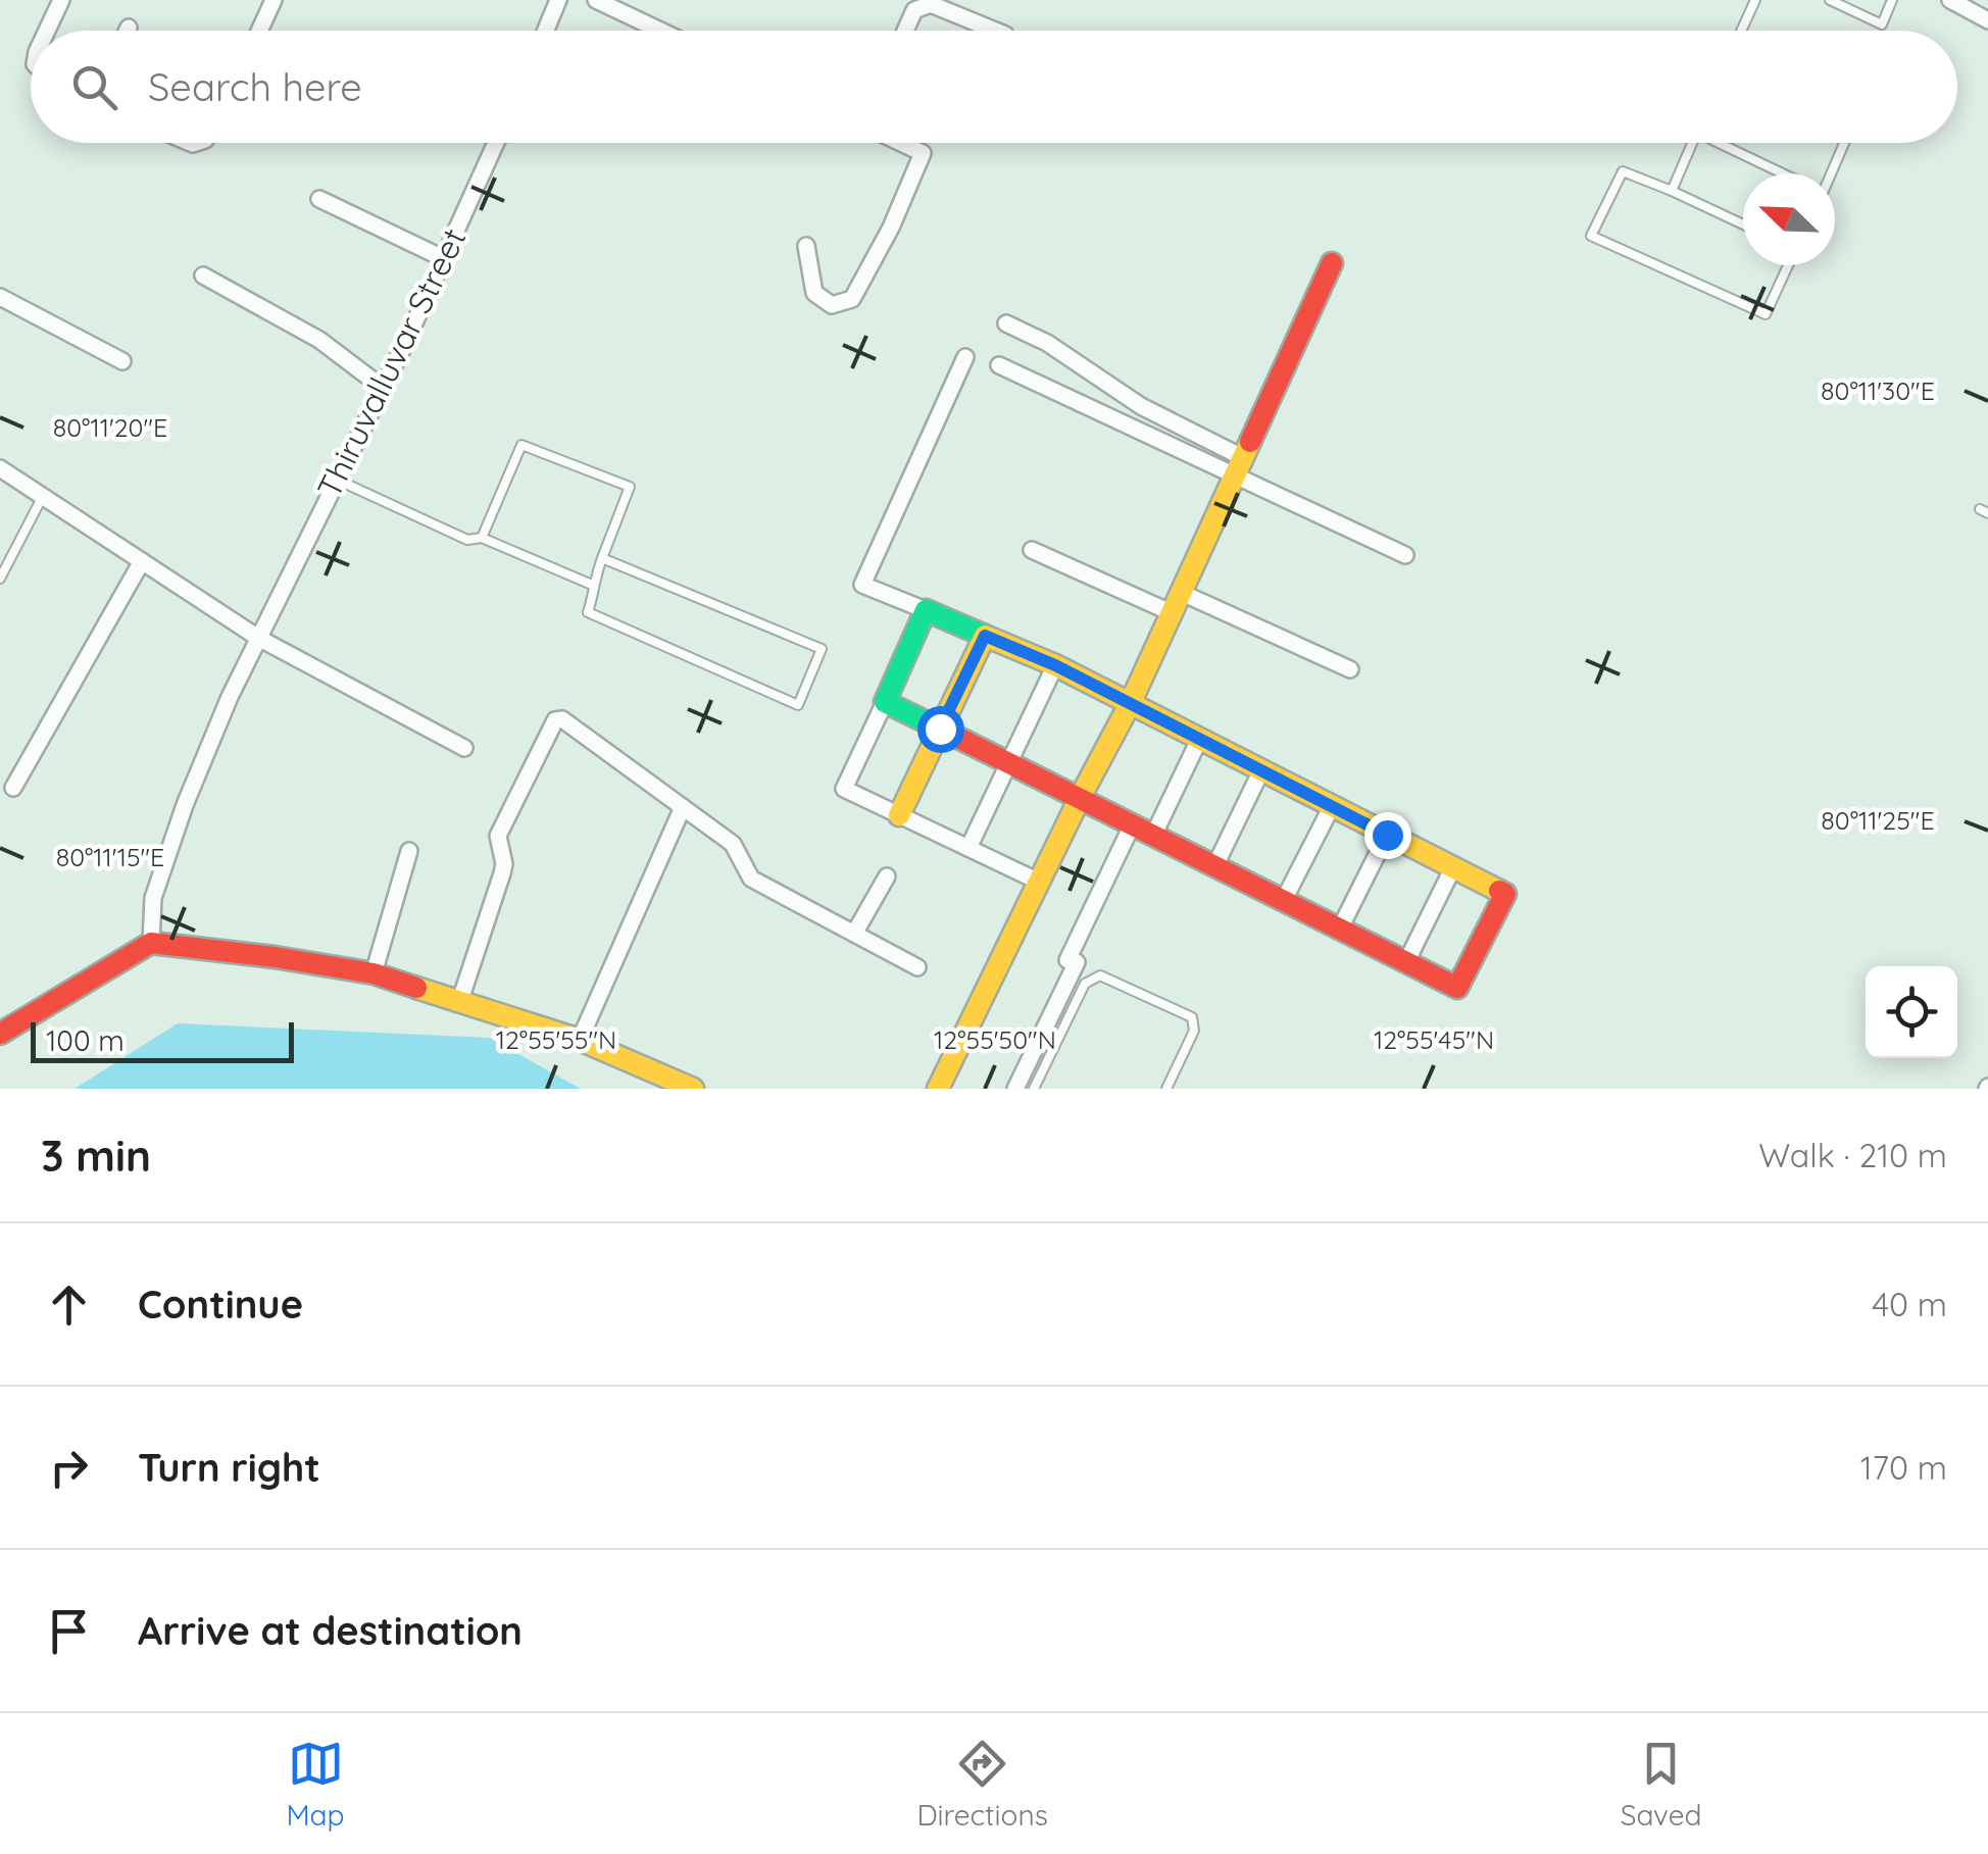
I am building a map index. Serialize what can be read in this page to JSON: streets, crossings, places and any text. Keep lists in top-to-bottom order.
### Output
{
  "streets": {
    "street": ["Thiruvalluvar Street"]
  },
  "scale_bar": "100 m",
  "north": "top left",
  "page": {
    "search": "Search here",
    "scale": "100 m",
    "heading": ["3 min", "Walk · 210 m"],
    "list": [
      ["Continue", "40 m"],
      ["Turn right", "170 m"],
      "Arrive at destination"
    ],
    "nav": ["Map", "Directions", "Saved"]
  },
  "coordinates": [
    "80°11'30\"E",
    "80°11'20\"E",
    "80°11'25\"E",
    "80°11'15\"E",
    "12°55'55\"N",
    "12°55'50\"N",
    "12°55'45\"N"
  ]
}
